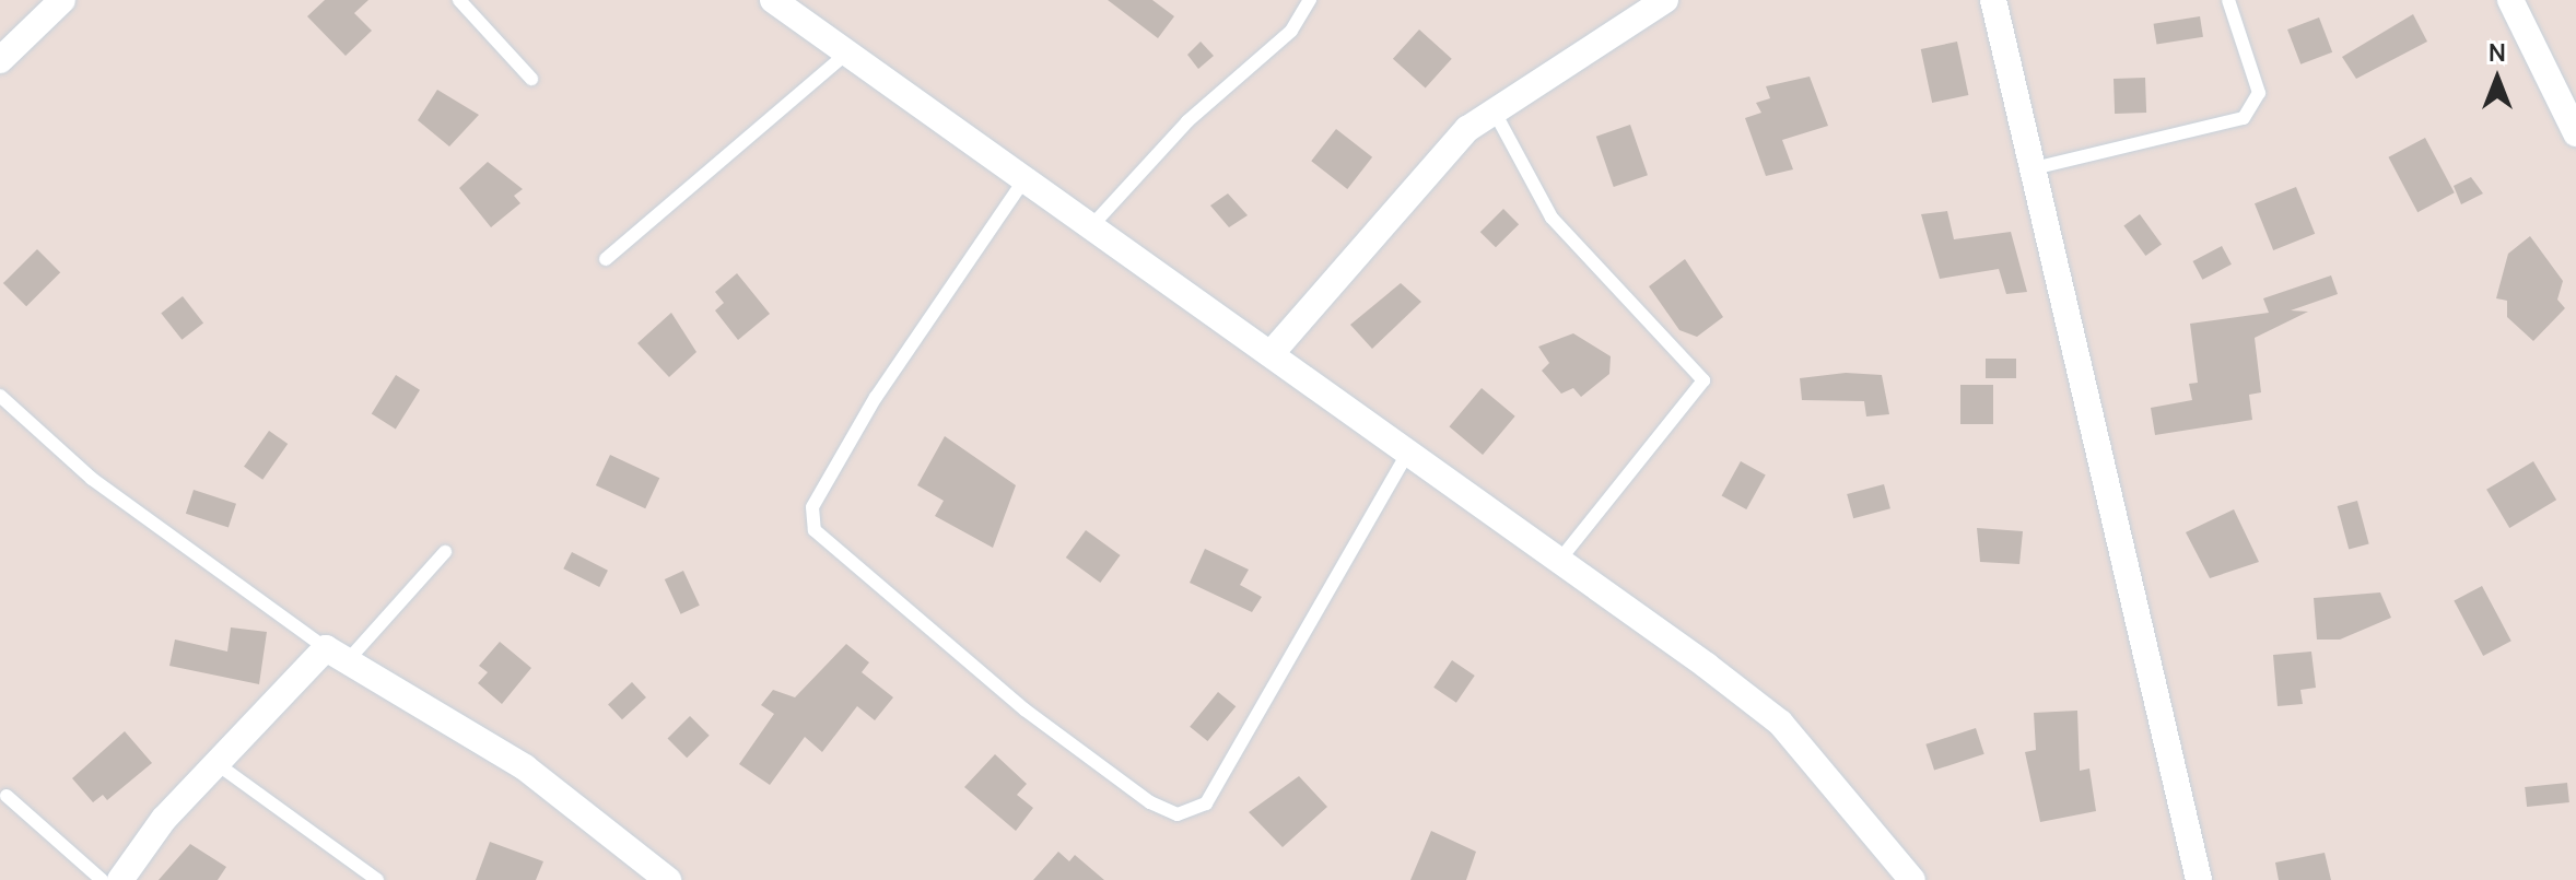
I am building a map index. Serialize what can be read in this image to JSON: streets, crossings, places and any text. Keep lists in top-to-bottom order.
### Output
{
  "north": "top"
}
